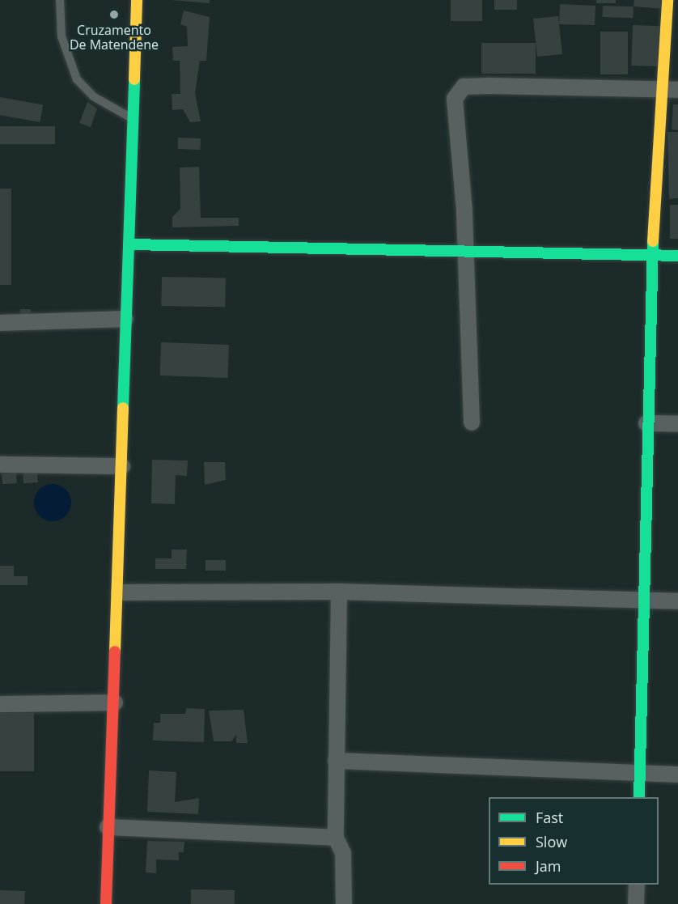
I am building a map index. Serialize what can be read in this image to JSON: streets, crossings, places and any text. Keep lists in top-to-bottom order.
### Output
{
  "places": ["Cruzamento De Matendene"],
  "legend": ["Fast", "Slow", "Jam"]
}
